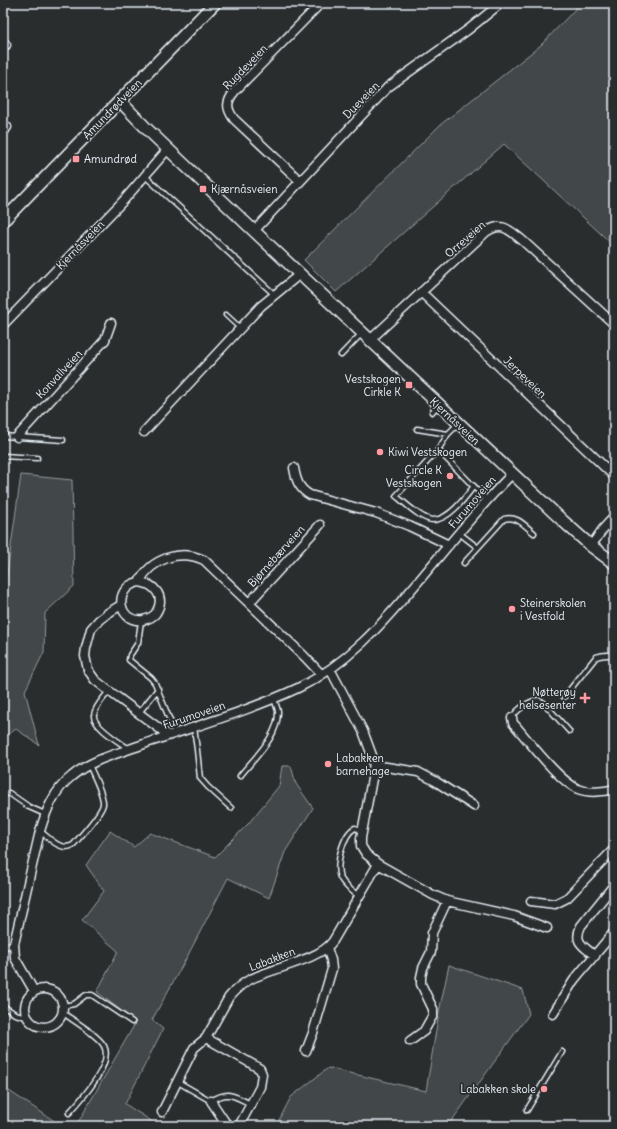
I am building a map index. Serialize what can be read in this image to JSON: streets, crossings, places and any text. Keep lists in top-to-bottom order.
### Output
{
  "streets": {
    "main road": ["Amundrødveien", "Kjernåsveien"],
    "street": [
      "Rugdeveien",
      "Dueveien",
      "Orreveien",
      "Konvallveien",
      "Jerpeveien",
      "Furumoveien",
      "Bjørnebærveien",
      "Labakken"
    ]
  },
  "crossings": [
    ["Rugdeveien", "Dueveien"],
    ["Dueveien", "Kjernåsveien"],
    ["Amundrødveien", "Kjernåsveien"],
    ["Orreveien", "Kjernåsveien"],
    ["Orreveien", "Jerpeveien"],
    ["Kjernåsveien", "Furumoveien"],
    ["Furumoveien", "Bjørnebærveien"]
  ],
  "places": {
    "transit": ["Amundrød", "Kjærnåsveien", "Vestskogen Cirkle K"],
    "other": [
      "Kiwi Vestskogen",
      "Circle K Vestskogen",
      "Steinerskolen i Vestfold",
      "Labakken barnehage",
      "Labakken skole"
    ],
    "health": ["Nøtterøy helsesenter"]
  }
}
